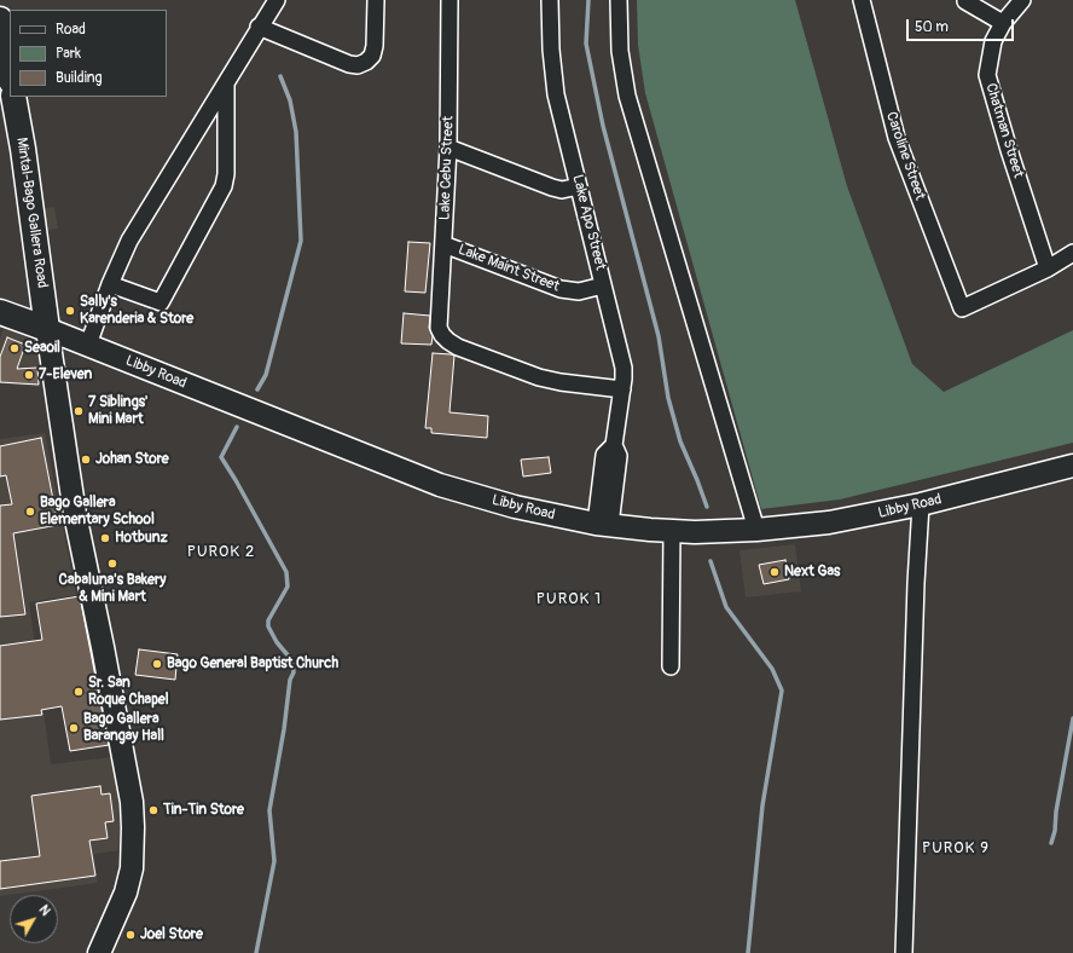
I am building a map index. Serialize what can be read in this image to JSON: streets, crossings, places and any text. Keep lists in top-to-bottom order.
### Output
{
  "streets": {
    "main road": ["Mintal-Bago Gallera Road", "Libby Road"],
    "street": [
      "Chatman Street",
      "Caroline Street",
      "Lake Cebu Street",
      "Lake Apo Street",
      "Lake Maint Street"
    ]
  },
  "crossings": [
    ["Chatman Street", "Caroline Street"],
    ["Lake Cebu Street", "Lake Apo Street"],
    ["Lake Cebu Street", "Lake Maint Street"],
    ["Mintal-Bago Gallera Road", "Libby Road"],
    ["Lake Apo Street", "Lake Maint Street"],
    ["Lake Apo Street", "Libby Road"]
  ],
  "districts": ["PUROK 2", "PUROK 1", "PUROK 9"],
  "places": [
    "Sally's Karenderia & Store",
    "Seaoil",
    "7-Eleven",
    "7 Siblings' Mini Mart",
    "Johan Store",
    "Bago Gallera Elementary School",
    "Hotbunz",
    "Cabaluna's Bakery & Mini Mart",
    "Next Gas",
    "Bago General Baptist Church",
    "Sr. San Roque Chapel",
    "Bago Gallera Barangay Hall",
    "Tin-Tin Store",
    "Joel Store"
  ],
  "legend": ["Road", "Park", "Building"],
  "scale_bar": "50 m",
  "north": "top right"
}
